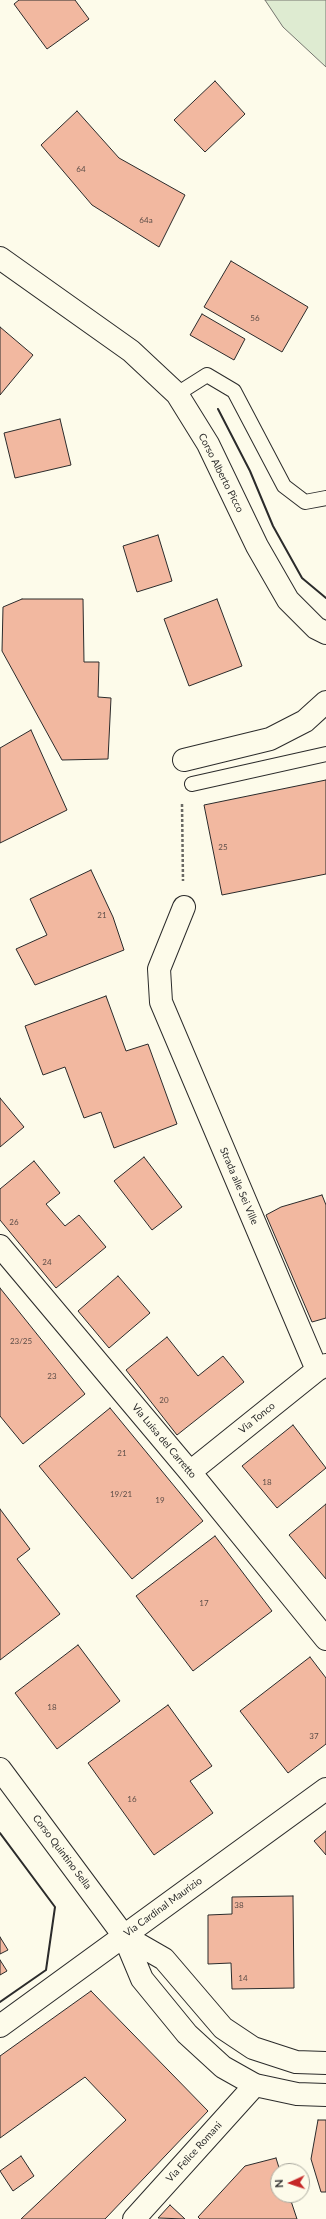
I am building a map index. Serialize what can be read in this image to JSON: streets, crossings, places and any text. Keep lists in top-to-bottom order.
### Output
{
  "streets": {
    "street": [
      "Corso Alberto Picco",
      "Strada alle Sei Ville",
      "Via Tonco",
      "Via Luisa del Carretto",
      "Corso Quintino Sella",
      "Via Cardinal Maurizio",
      "Via Felice Romani"
    ]
  },
  "crossings": [
    ["Strada alle Sei Ville", "Via Tonco"],
    ["Via Tonco", "Via Luisa del Carretto"],
    ["Corso Quintino Sella", "Via Cardinal Maurizio"],
    ["Corso Quintino Sella", "Via Felice Romani"]
  ],
  "house_numbers": [
    "64",
    "64a",
    "56",
    "25",
    "21",
    "26",
    "24",
    "23/25",
    "23",
    "20",
    "21",
    "18",
    "19/21",
    "19",
    "17",
    "18",
    "37",
    "16",
    "38",
    "14"
  ],
  "north": "left"
}
